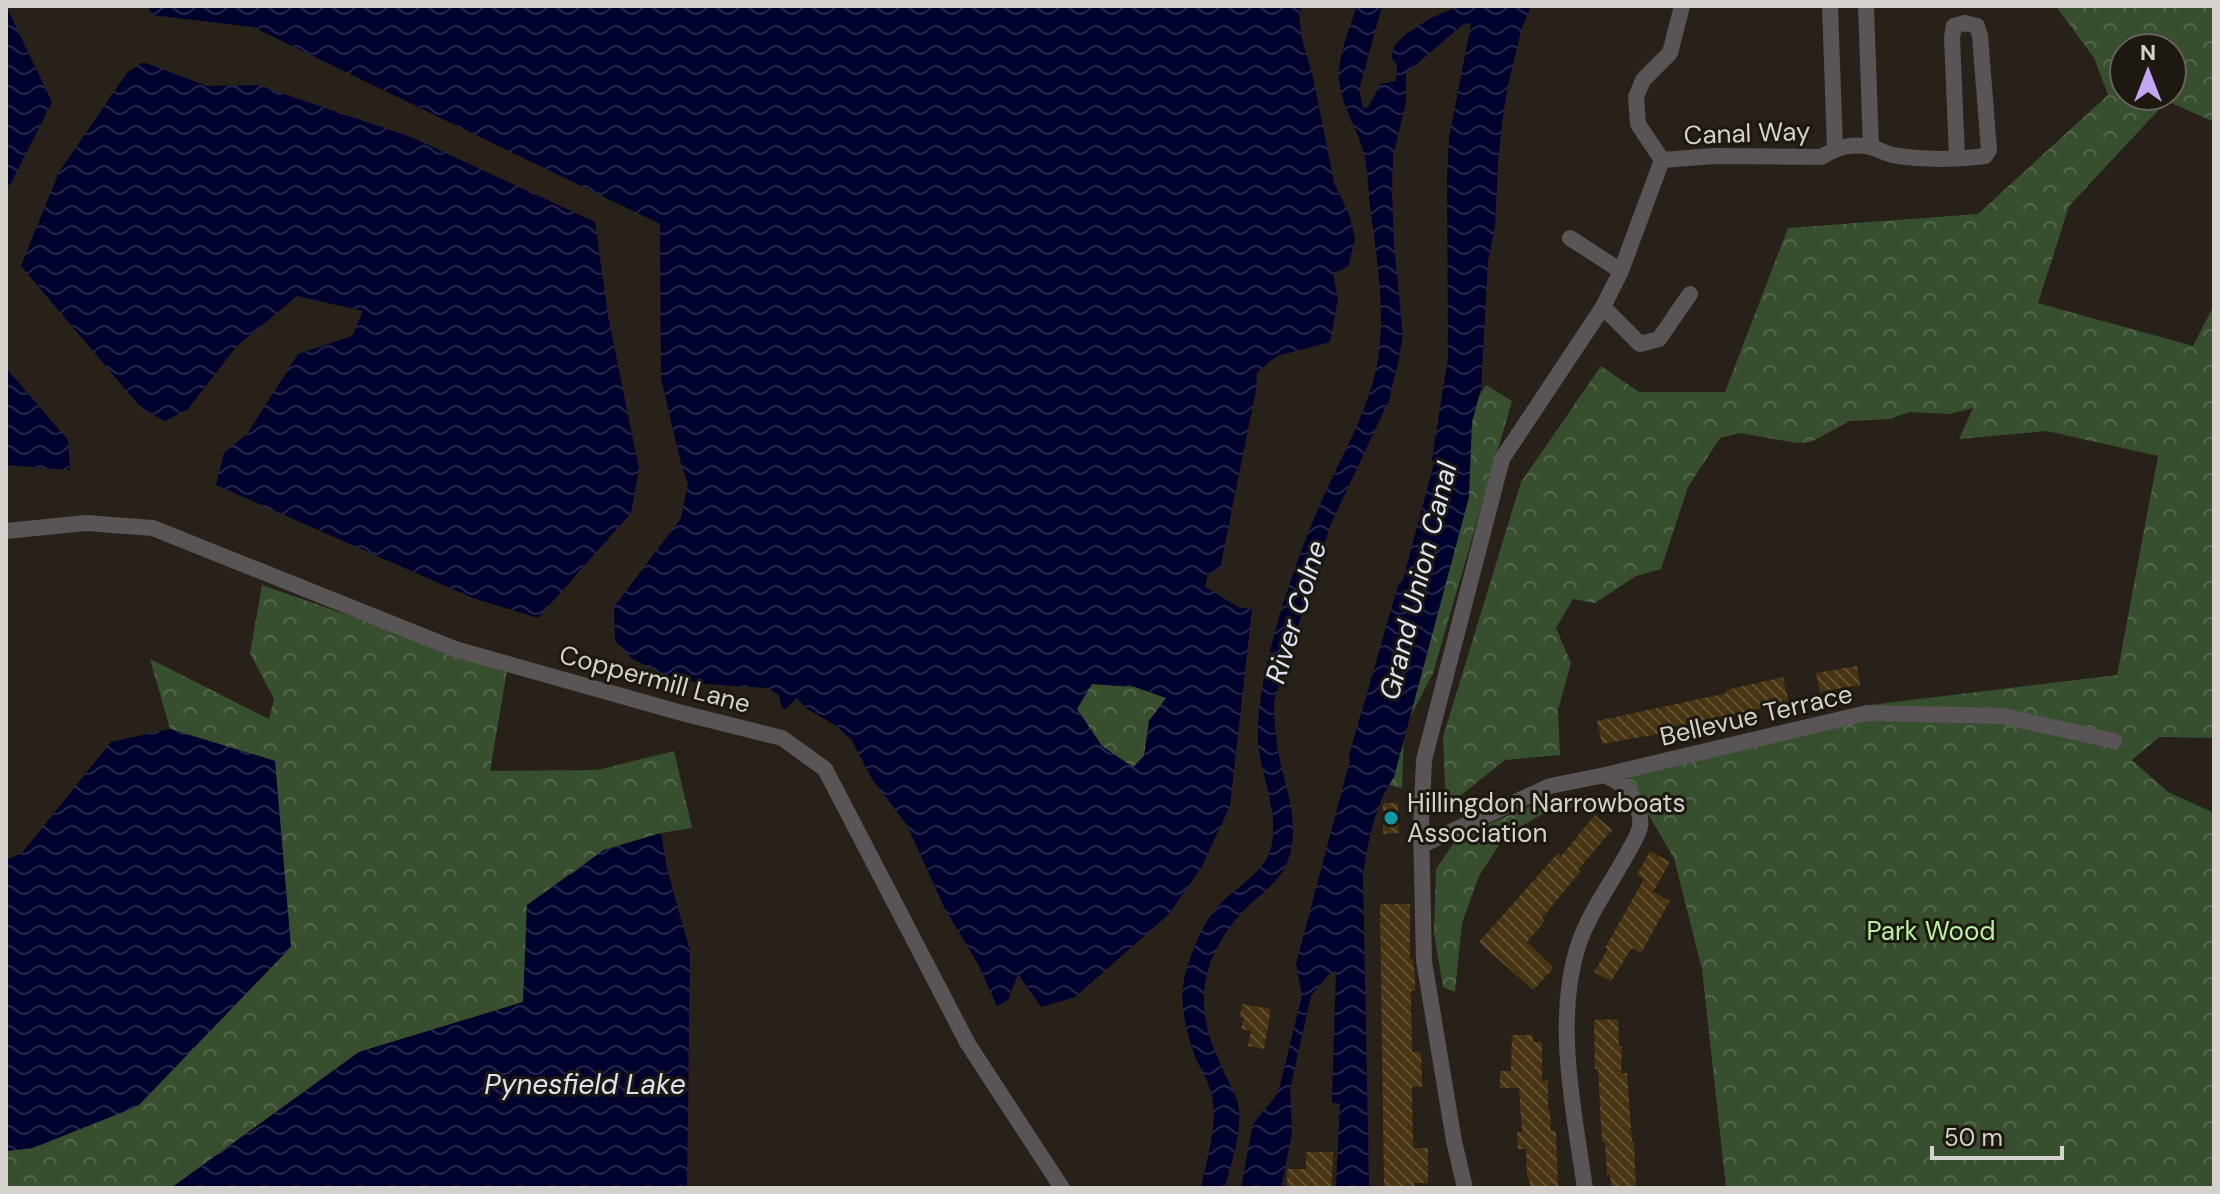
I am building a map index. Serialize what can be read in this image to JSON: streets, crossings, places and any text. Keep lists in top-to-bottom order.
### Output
{
  "streets": {
    "street": ["Canal Way", "Coppermill Lane", "Bellevue Terrace"]
  },
  "water": ["Grand Union Canal", "River Colne", "Pynesfield Lake"],
  "parks": ["Park Wood"],
  "places": ["Hillingdon Narrowboats Association"],
  "scale_bar": "50 m",
  "north": "top"
}
